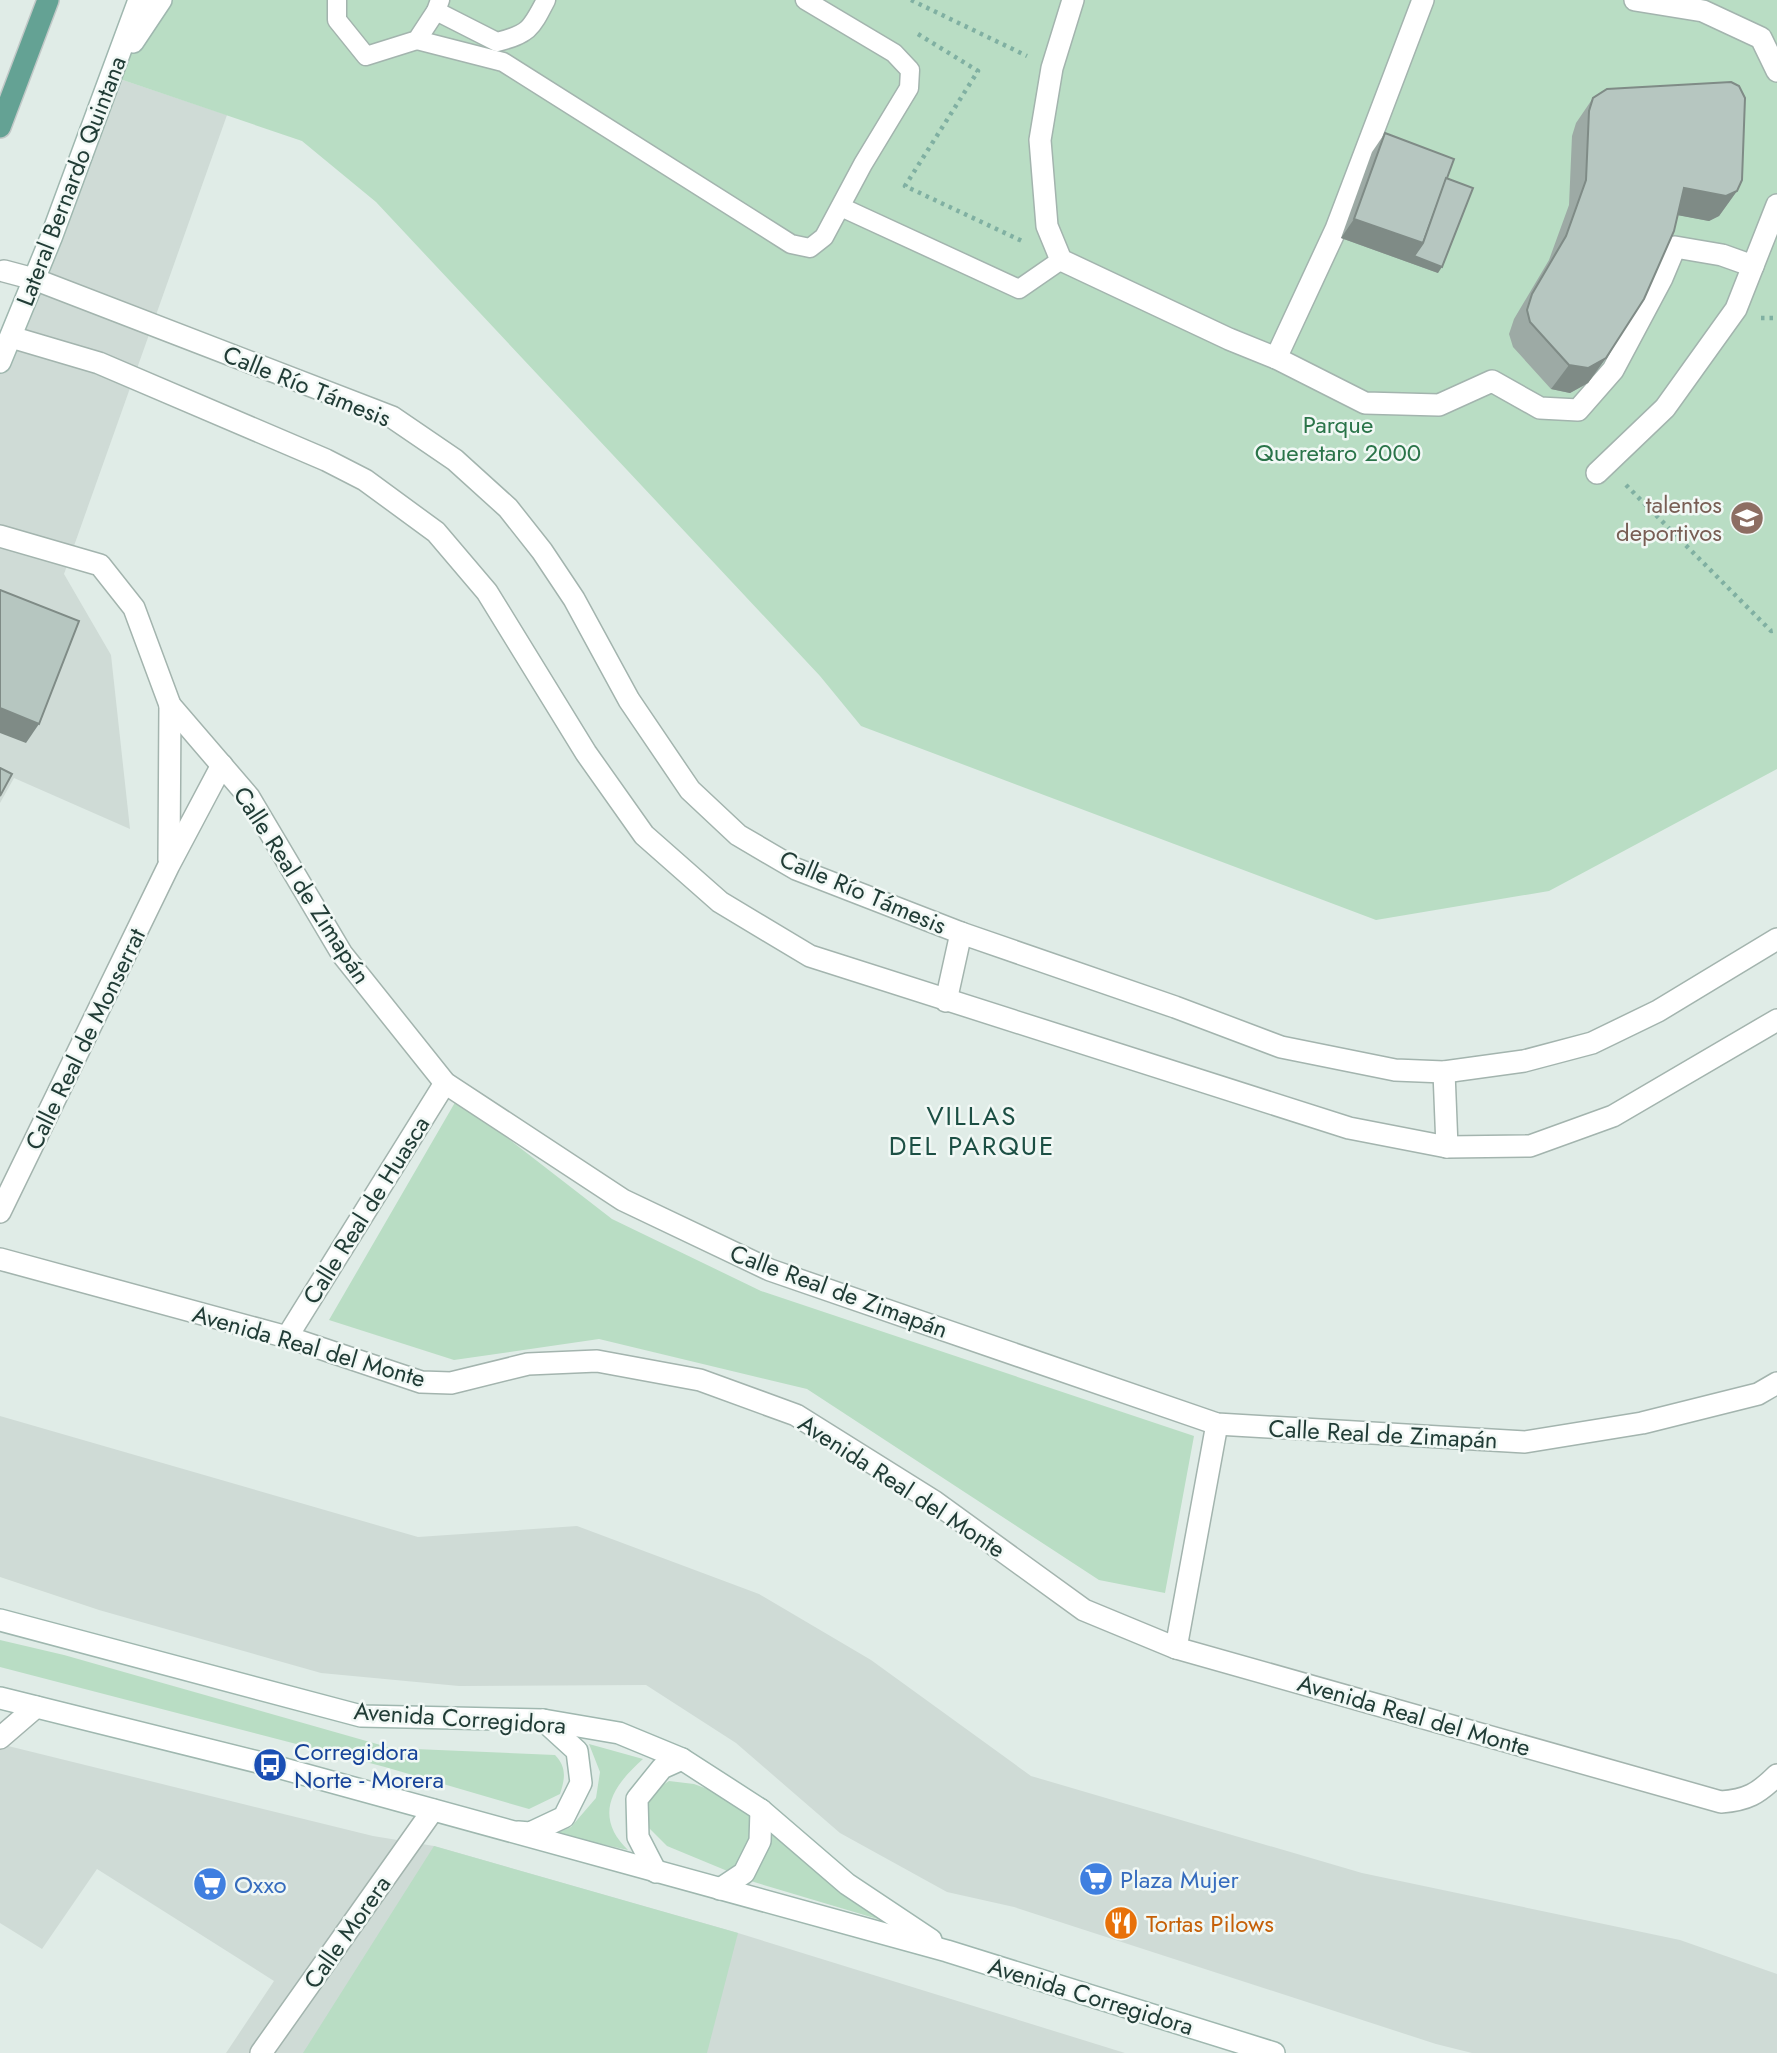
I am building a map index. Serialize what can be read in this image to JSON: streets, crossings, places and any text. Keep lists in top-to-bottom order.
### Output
{
  "streets": {
    "street": [
      "Lateral Bernardo Quintana",
      "Calle Río Támesis",
      "Calle Real de Zimapán",
      "Calle Real de Monserrat",
      "Calle Real de Huasca",
      "Avenida Real del Monte",
      "Avenida Corregidora",
      "Calle Morera"
    ]
  },
  "crossings": [
    ["Lateral Bernardo Quintana", "Calle Río Támesis"],
    ["Calle Real de Zimapán", "Calle Real de Monserrat"],
    ["Calle Real de Zimapán", "Calle Real de Huasca"],
    ["Calle Real de Huasca", "Avenida Real del Monte"],
    ["Avenida Corregidora", "Calle Morera"]
  ],
  "districts": ["VILLAS DEL PARQUE"],
  "parks": ["Parque Queretaro 2000"],
  "places": {
    "school or university": ["talentos deportivos"],
    "bus stop": ["Corregidora Norte - Morera"],
    "supermarket": ["Plaza Mujer", "Oxxo"],
    "restaurant": ["Tortas Pilows"]
  }
}
